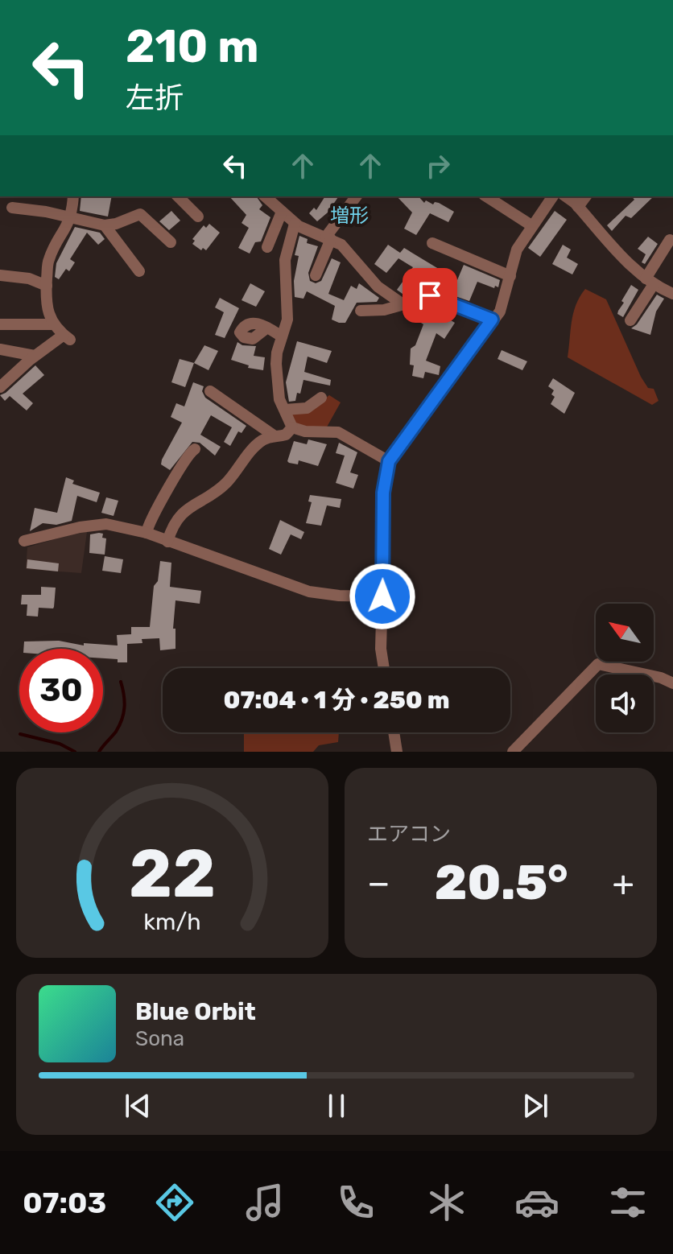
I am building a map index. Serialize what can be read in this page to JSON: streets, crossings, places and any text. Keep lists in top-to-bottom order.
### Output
{
  "districts": ["増形"],
  "north": "top left",
  "page": {
    "turn": ["210 m", "左折"],
    "limit": "30",
    "trip": "07:04 · 1 分 · 250 m",
    "tile": "エアコン",
    "heat": ["−", "20.5°", "+"],
    "song": ["Blue Orbit", "Sona"],
    "tabs": "07:03",
    "gauge": ["22", "km/h"]
  }
}
